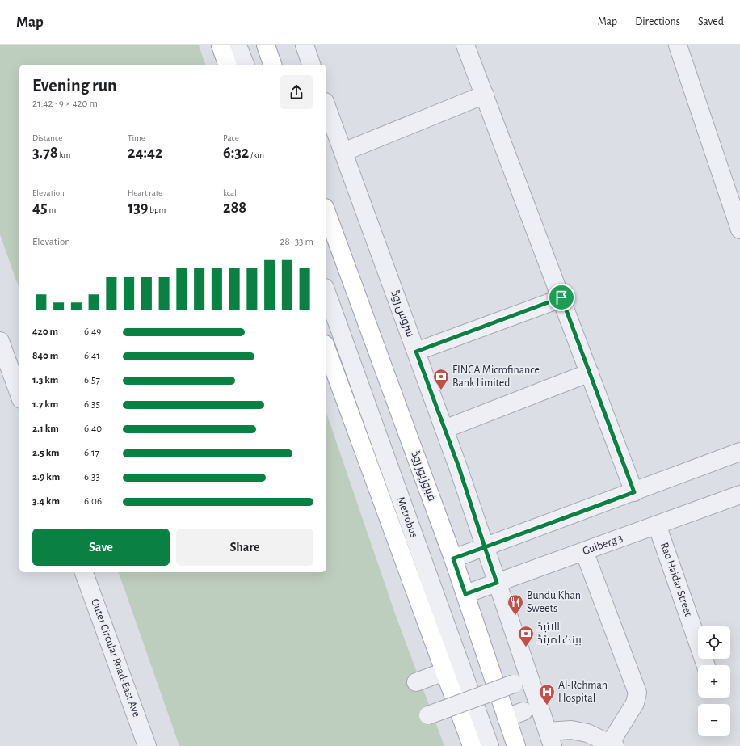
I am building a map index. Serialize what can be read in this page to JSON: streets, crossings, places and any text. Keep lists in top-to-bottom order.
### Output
{
  "streets": {
    "main road": ["فیروزپور روڈ"],
    "street": [
      "سروس روڈ",
      "Metrobus",
      "Gulberg 3",
      "Rao Haidar Street",
      "Outer Circular Road-East Ave"
    ]
  },
  "crossings": [
    ["سروس روڈ", "Gulberg 3"],
    ["فیروزپور روڈ", "Gulberg 3"],
    ["Gulberg 3", "Rao Haidar Street"]
  ],
  "places": {
    "bank": ["FINCA Microfinance Bank Limited", "الائیڈ بینک لمیٹڈ"],
    "restaurant": ["Bundu Khan Sweets"],
    "hospital": ["Al-Rehman Hospital"]
  },
  "page": {
    "header": "Map",
    "nav": ["Map", "Directions", "Saved"],
    "heading": ["Evening run", "21:42 · 9 × 420 m"],
    "stats": [
      ["Distance", "3.78 km"],
      ["Time", "24:42"],
      ["Pace", "6:32 /km"],
      ["Elevation", "45 m"],
      ["Heart rate", "139 bpm"],
      ["kcal", "288"]
    ],
    "chart": ["Elevation", "28–33 m"],
    "list": [
      {
        "name": "420 m",
        "note": "6:49"
      },
      {
        "name": "840 m",
        "note": "6:41"
      },
      {
        "name": "1.3 km",
        "note": "6:57"
      },
      {
        "name": "1.7 km",
        "note": "6:35"
      },
      {
        "name": "2.1 km",
        "note": "6:40"
      },
      {
        "name": "2.5 km",
        "note": "6:17"
      },
      {
        "name": "2.9 km",
        "note": "6:33"
      },
      {
        "name": "3.4 km",
        "note": "6:06"
      }
    ],
    "buttons": ["Save", "Share"],
    "map_buttons": ["+", "−"]
  }
}
